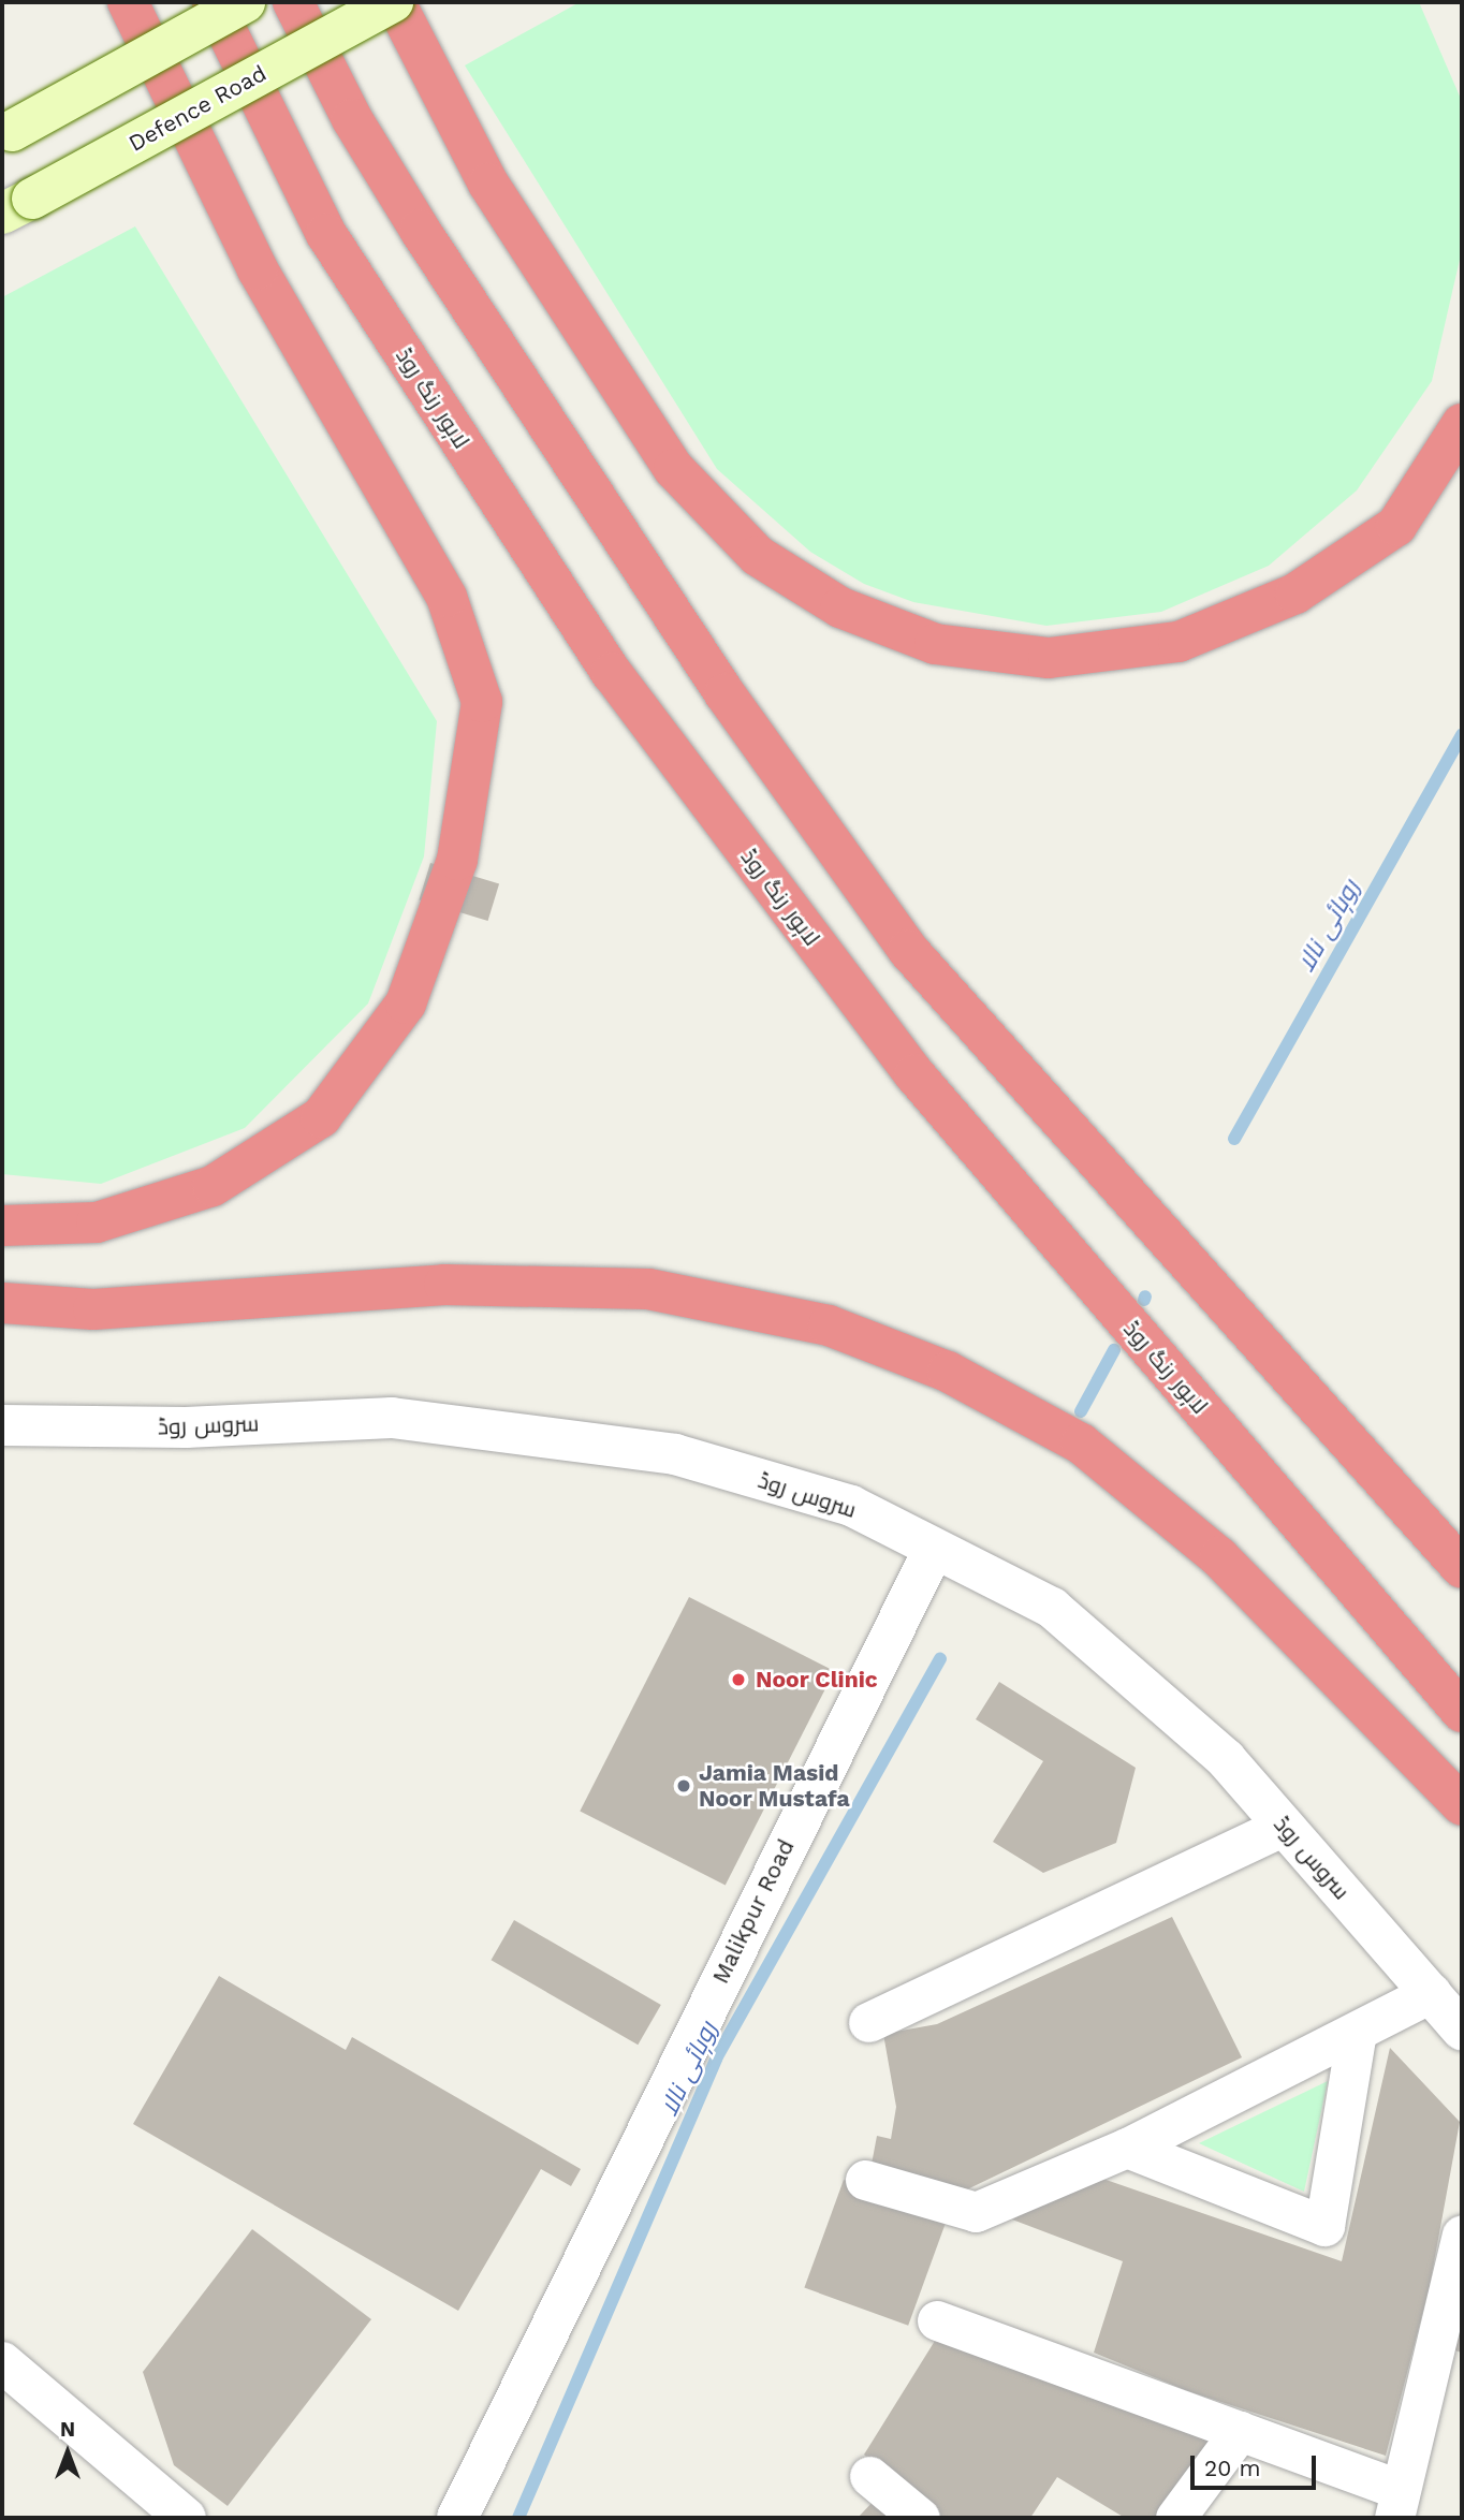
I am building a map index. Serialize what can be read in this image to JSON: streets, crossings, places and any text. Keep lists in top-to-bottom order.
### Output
{
  "streets": {
    "highway": ["لاہور رنگ روڈ"],
    "main road": ["Defence Road"],
    "street": ["سروس روڈ", "Malikpur Road"]
  },
  "crossings": [
    ["سروس روڈ", "Malikpur Road"]
  ],
  "water": ["روہائی نالا"],
  "places": ["Noor Clinic", "Jamia Masid Noor Mustafa"],
  "scale_bar": "20 m",
  "north": "top"
}
